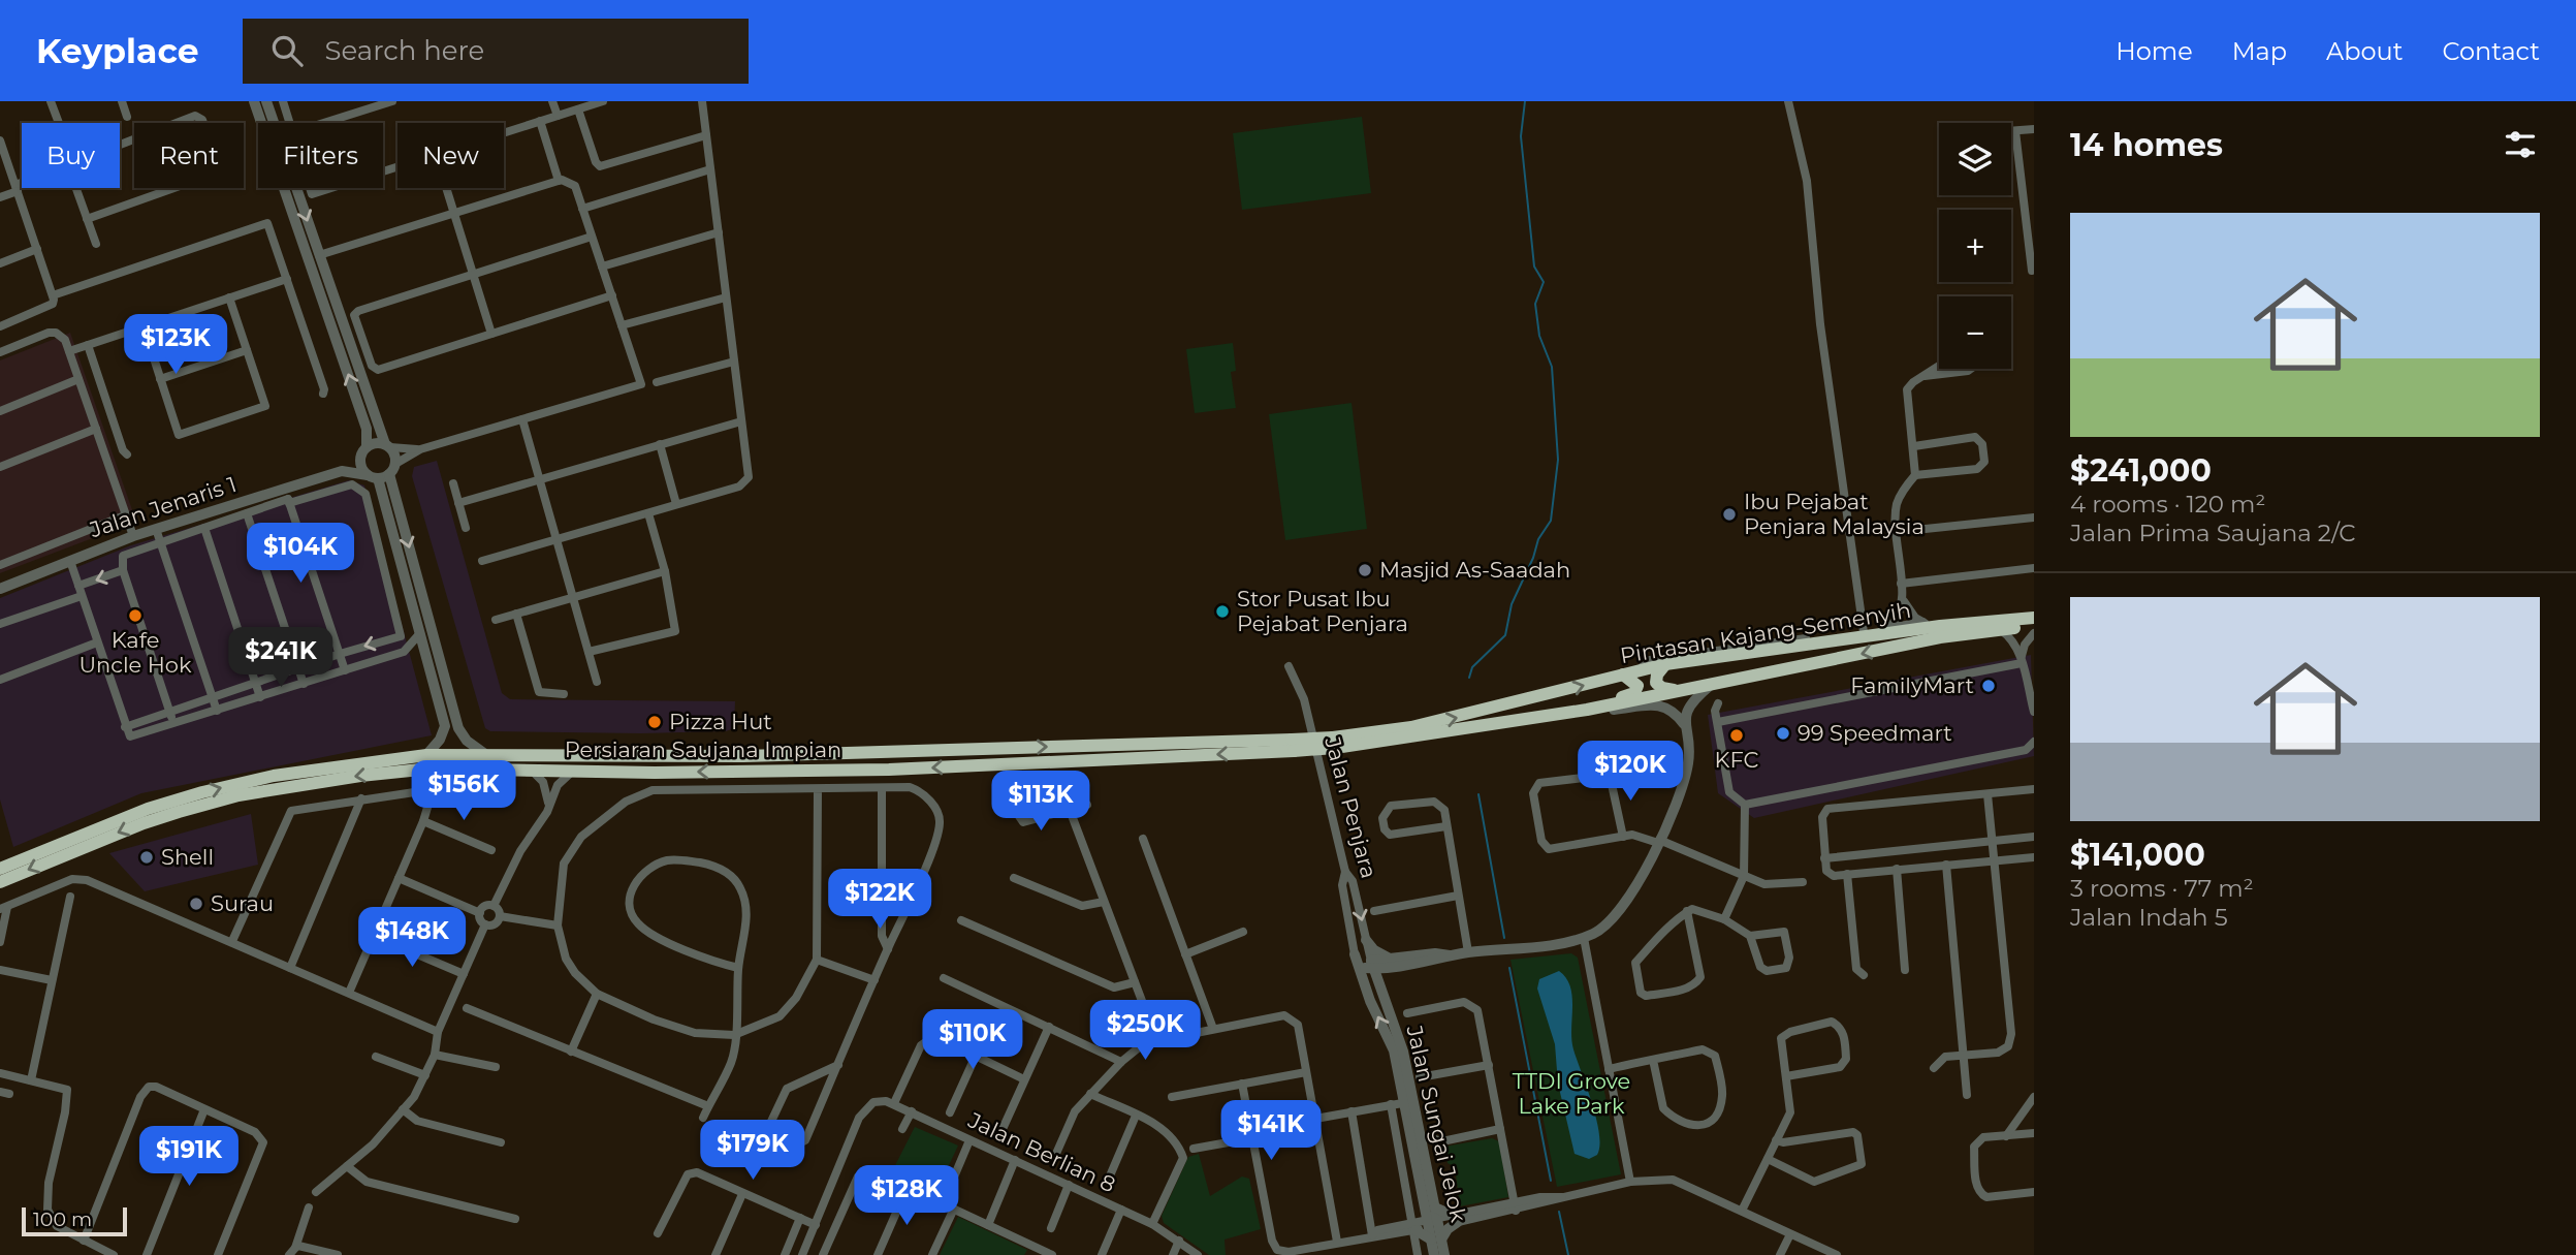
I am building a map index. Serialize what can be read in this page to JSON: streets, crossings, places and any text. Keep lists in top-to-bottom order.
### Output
{
  "streets": {
    "highway": ["Pintasan Kajang-Semenyih", "Persiaran Saujana Impian"],
    "street": [
      "Jalan Jenaris 1",
      "Jalan Penjara",
      "Jalan Sungai Jelok",
      "Jalan Berlian 8"
    ]
  },
  "crossings": [
    ["Pintasan Kajang-Semenyih", "Persiaran Saujana Impian"],
    ["Jalan Penjara", "Jalan Sungai Jelok"]
  ],
  "parks": ["TTDI Grove Lake Park"],
  "places": [
    "Ibu Pejabat Penjara Malaysia",
    "Masjid As-Saadah",
    "Stor Pusat Ibu Pejabat Penjara",
    "Kafe Uncle Hok",
    "FamilyMart",
    "Pizza Hut",
    "99 Speedmart",
    "KFC",
    "Shell",
    "Surau"
  ],
  "scale_bar": "100 m",
  "page": {
    "header": "Keyplace",
    "search": "Search here",
    "nav": [
      "Home",
      "Map",
      "About",
      "Contact"
    ],
    "heading": "14 homes",
    "map_buttons": ["+", "−"],
    "chip": [
      "Buy",
      "Rent",
      "Filters",
      "New"
    ],
    "list": [
      {
        "name": "$241,000",
        "note": "4 rooms · 120 m² · Jalan Prima Saujana 2/C"
      },
      {
        "name": "$141,000",
        "note": "3 rooms · 77 m² · Jalan Indah 5"
      }
    ],
    "price": [
      "$123K",
      "$104K",
      "$241K",
      "$120K",
      "$156K",
      "$113K",
      "$122K",
      "$148K",
      "$250K",
      "$110K",
      "$141K",
      "$179K",
      "$191K",
      "$128K"
    ],
    "scale": "100 m"
  }
}
